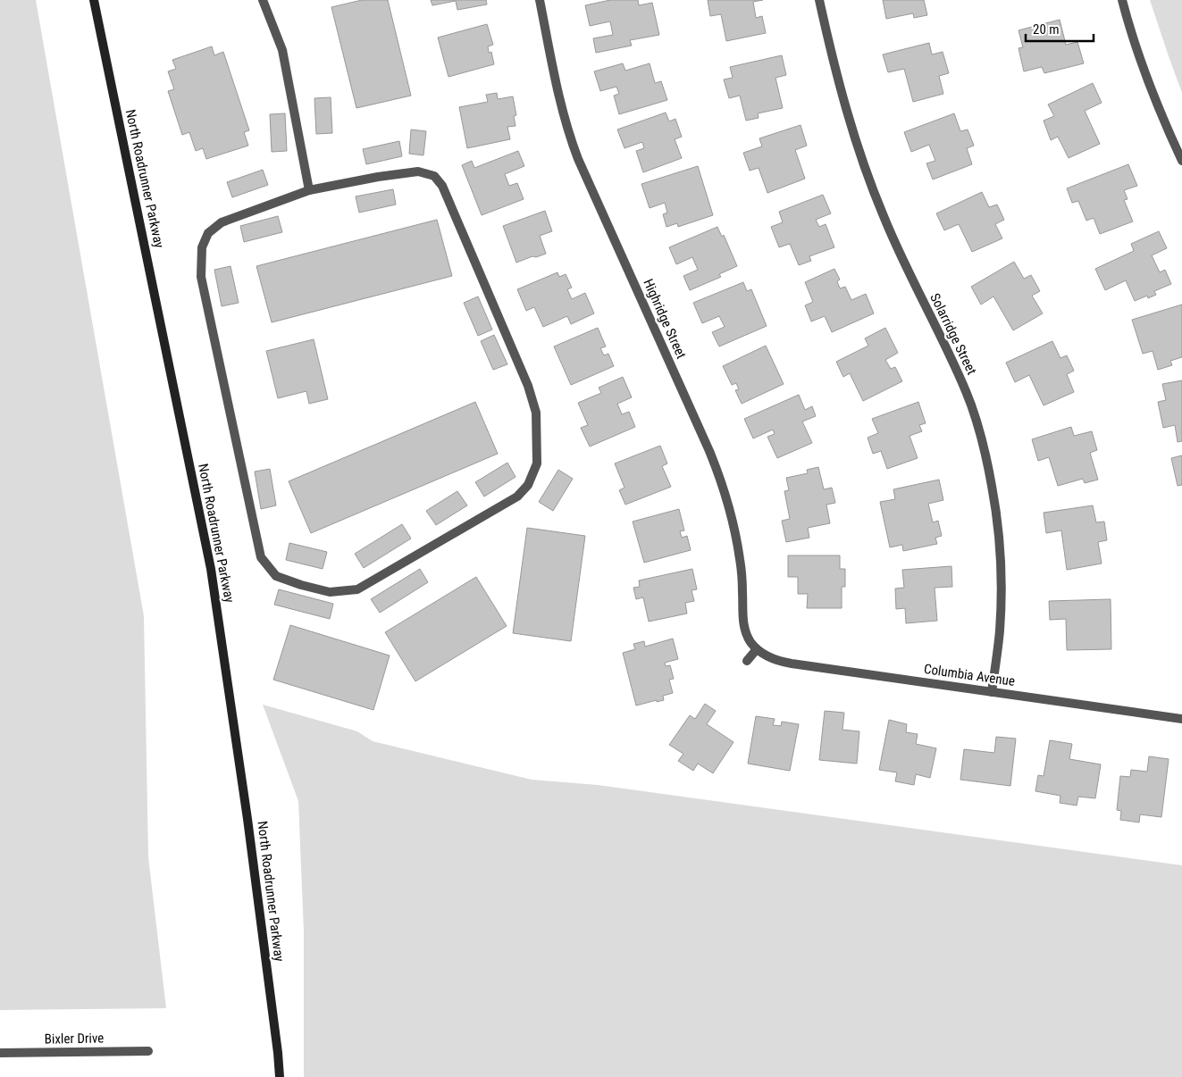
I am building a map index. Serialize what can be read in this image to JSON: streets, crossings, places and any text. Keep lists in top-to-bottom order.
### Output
{
  "streets": {
    "street": [
      "North Roadrunner Parkway",
      "Highridge Street",
      "Solarridge Street",
      "Columbia Avenue",
      "Bixler Drive"
    ]
  },
  "crossings": [
    ["Highridge Street", "Columbia Avenue"],
    ["Solarridge Street", "Columbia Avenue"]
  ],
  "scale_bar": "20 m"
}
